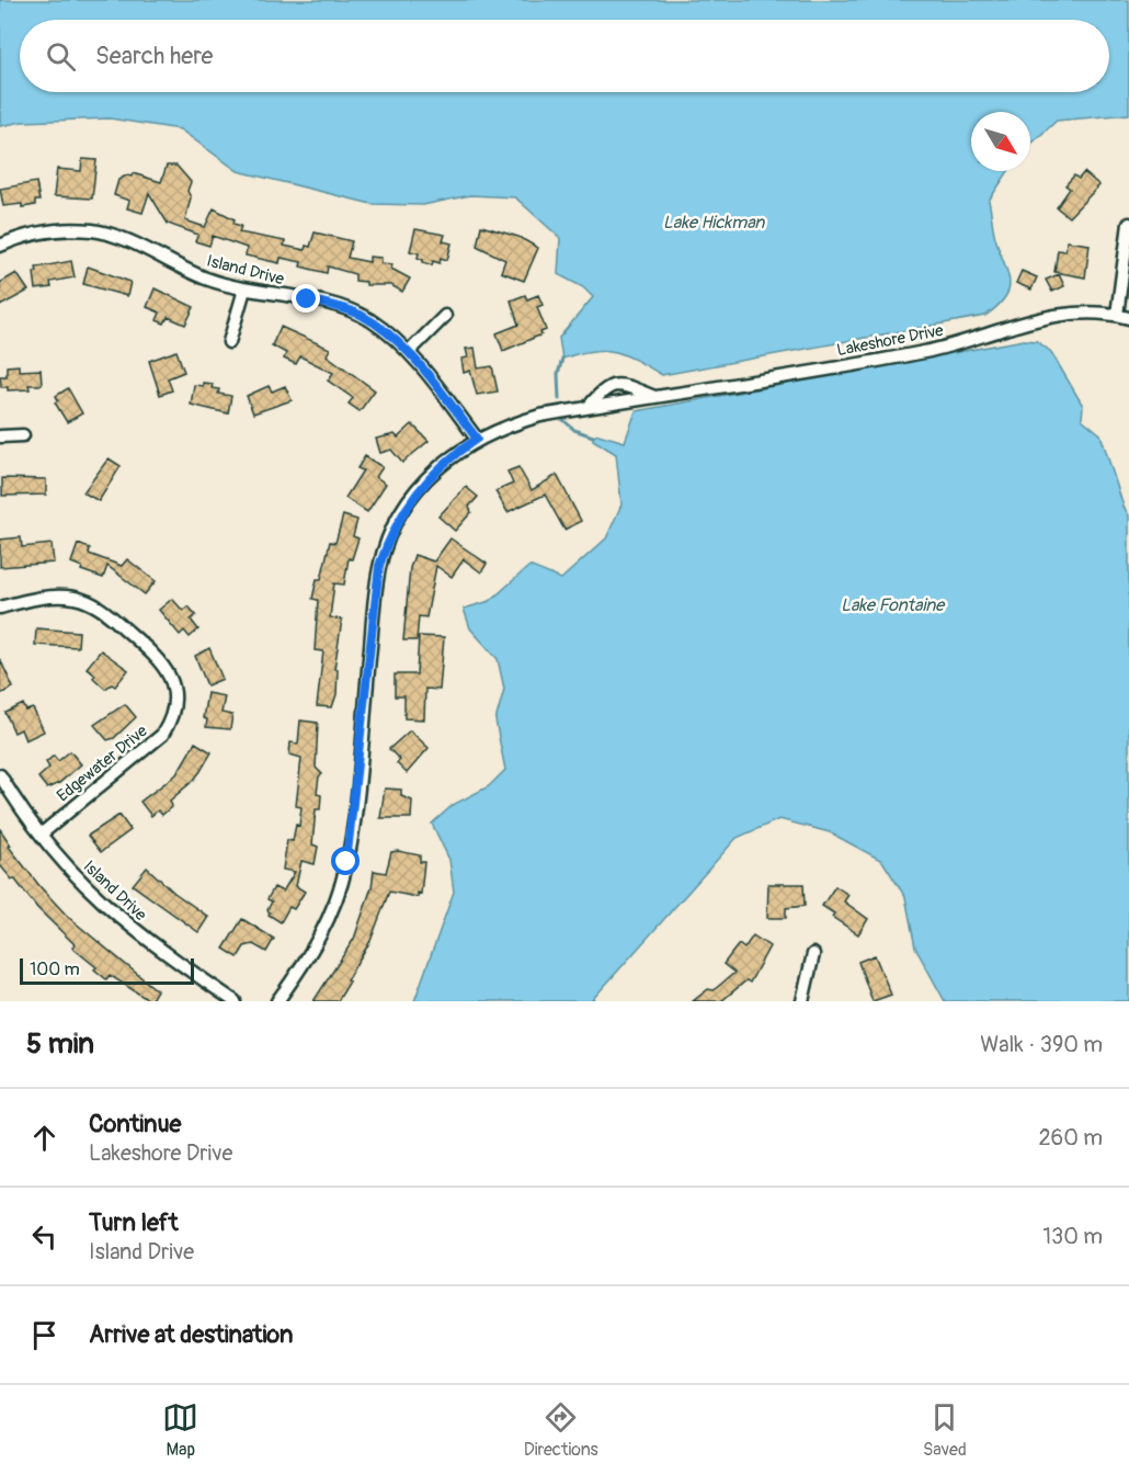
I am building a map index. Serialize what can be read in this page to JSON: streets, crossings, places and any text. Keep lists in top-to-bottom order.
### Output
{
  "streets": {
    "street": ["Island Drive", "Lakeshore Drive", "Edgewater Drive"]
  },
  "crossings": [
    ["Island Drive", "Lakeshore Drive"],
    ["Island Drive", "Edgewater Drive"]
  ],
  "water": ["Lake Hickman", "Lake Fontaine"],
  "scale_bar": "100 m",
  "north": "bottom right",
  "page": {
    "search": "Search here",
    "scale": "100 m",
    "heading": ["5 min", "Walk · 390 m"],
    "list": [
      ["Continue", "Lakeshore Drive", "260 m"],
      ["Turn left", "Island Drive", "130 m"],
      "Arrive at destination"
    ],
    "nav": ["Map", "Directions", "Saved"]
  }
}
